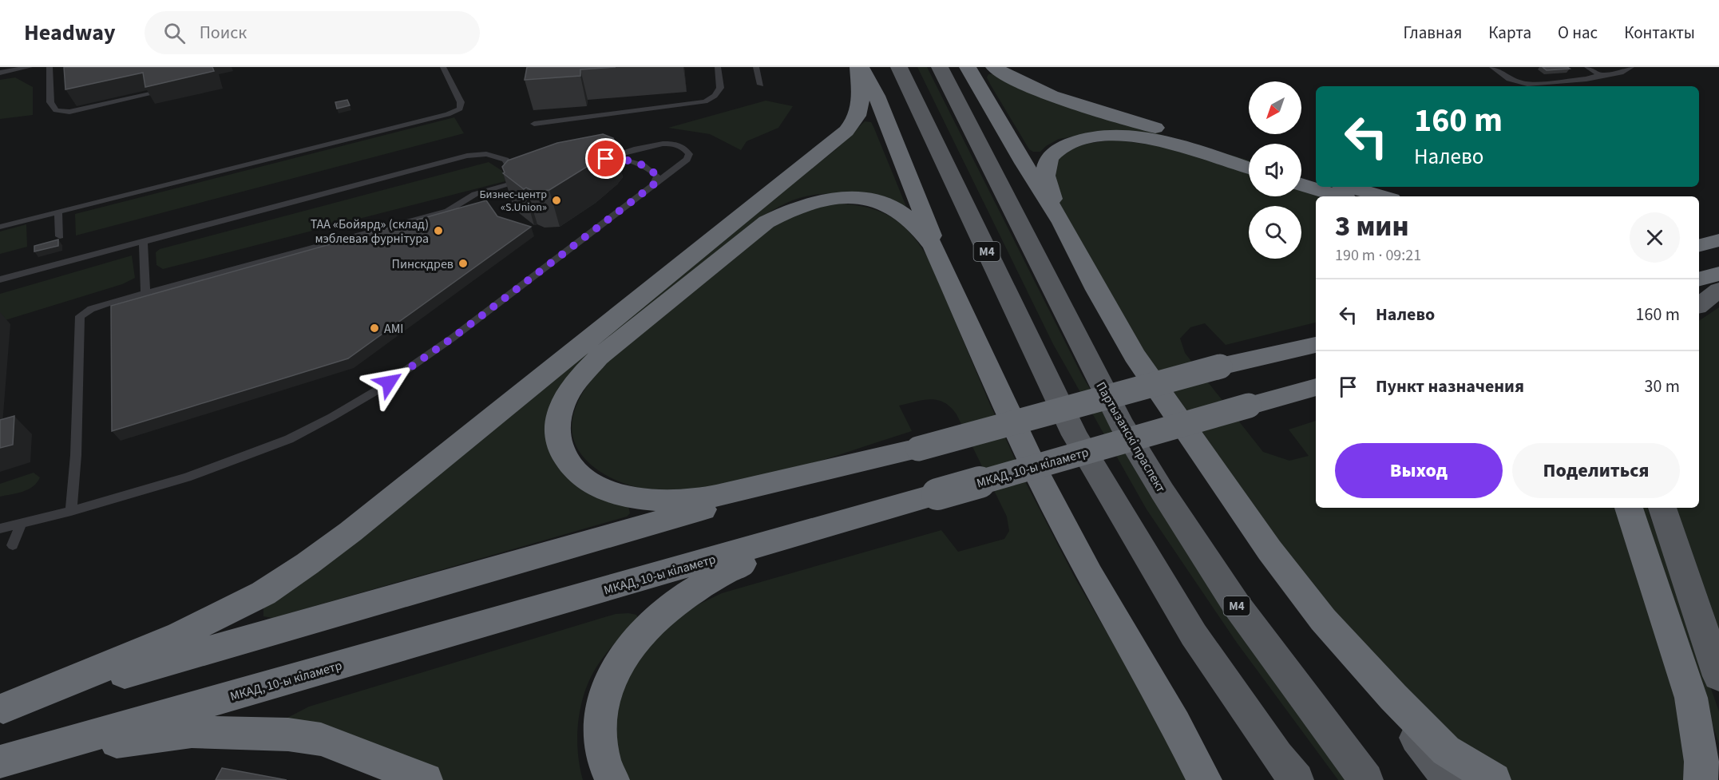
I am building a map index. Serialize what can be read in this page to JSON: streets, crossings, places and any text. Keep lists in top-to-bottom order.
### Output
{
  "streets": {
    "highway": ["МКАД, 10-ы кіламетр"],
    "main road": ["М4", "Партызанскі праспект"]
  },
  "places": [
    "Бизнес-центр «S.Union»",
    "ТАА «Бойярд» (склад) мэблевая фурнітура",
    "Пинскдрев",
    "AMI"
  ],
  "north": "bottom left",
  "page": {
    "header": "Headway",
    "search": "Поиск",
    "nav": [
      "Главная",
      "Карта",
      "О нас",
      "Контакты"
    ],
    "turn": ["160 m", "Налево"],
    "heading": ["3 мин", "190 m · 09:21"],
    "list": [
      {
        "name": "Налево",
        "value": "160 m"
      },
      {
        "name": "Пункт назначения",
        "value": "30 m"
      }
    ],
    "buttons": ["Выход", "Поделиться"]
  }
}
